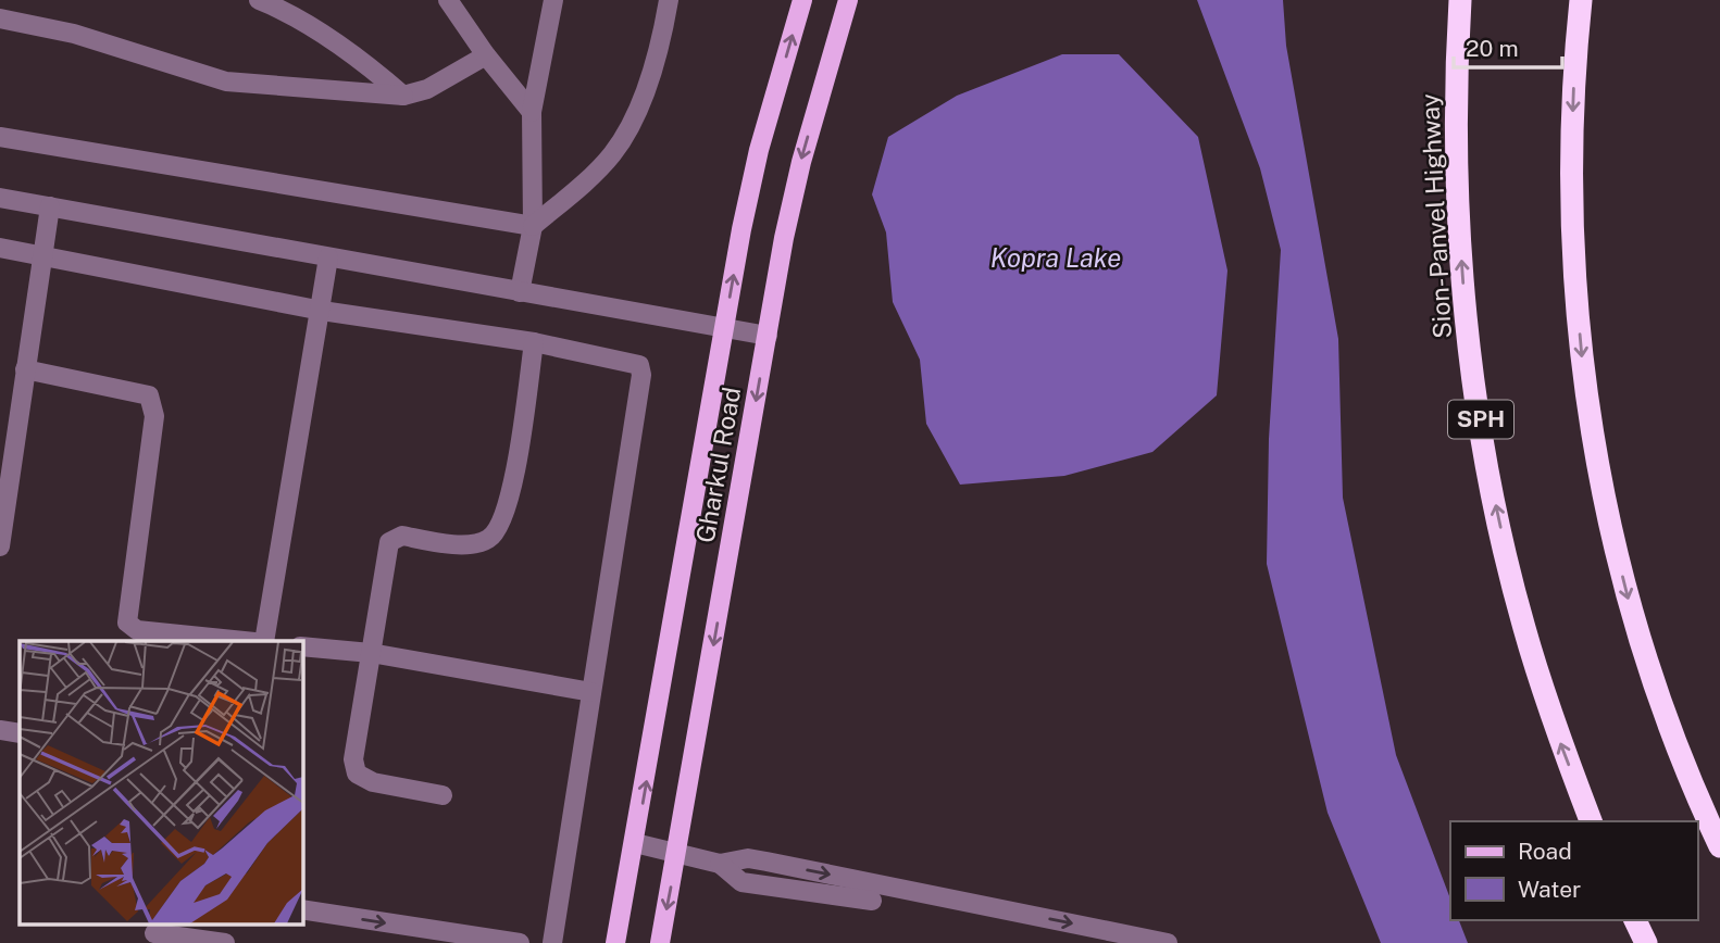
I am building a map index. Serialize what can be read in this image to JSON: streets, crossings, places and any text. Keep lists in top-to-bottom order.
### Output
{
  "streets": {
    "highway": ["Sion-Panvel Highway", "SPH"],
    "main road": ["Gharkul Road"]
  },
  "water": ["Kopra Lake"],
  "legend": ["Road", "Water"],
  "scale_bar": "20 m"
}
